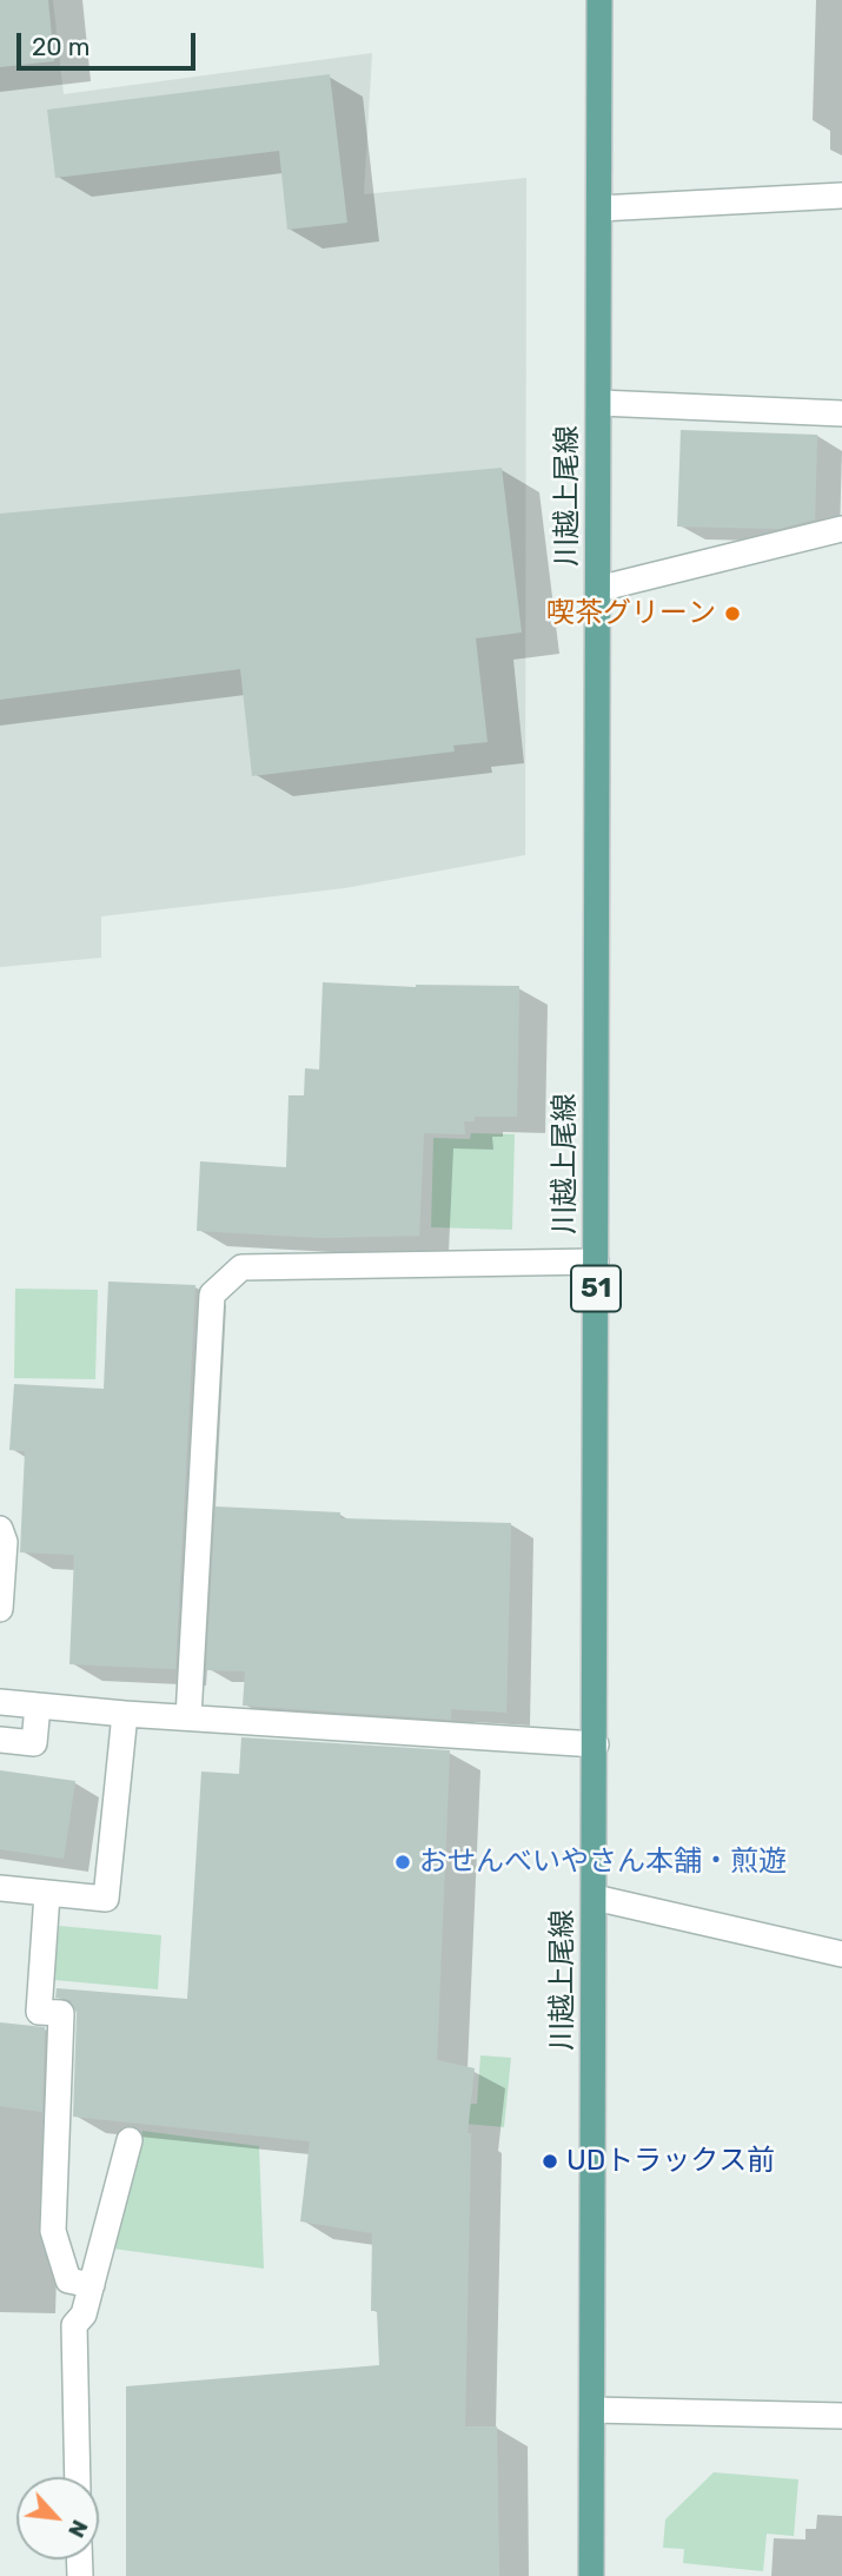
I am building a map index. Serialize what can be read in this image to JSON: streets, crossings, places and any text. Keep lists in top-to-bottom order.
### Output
{
  "streets": {
    "main road": ["川越上尾線", "51"]
  },
  "places": ["喫茶グリーン", "おせんべいやさん本舗・煎遊", "UDトラックス前"],
  "scale_bar": "20 m",
  "north": "bottom right"
}
